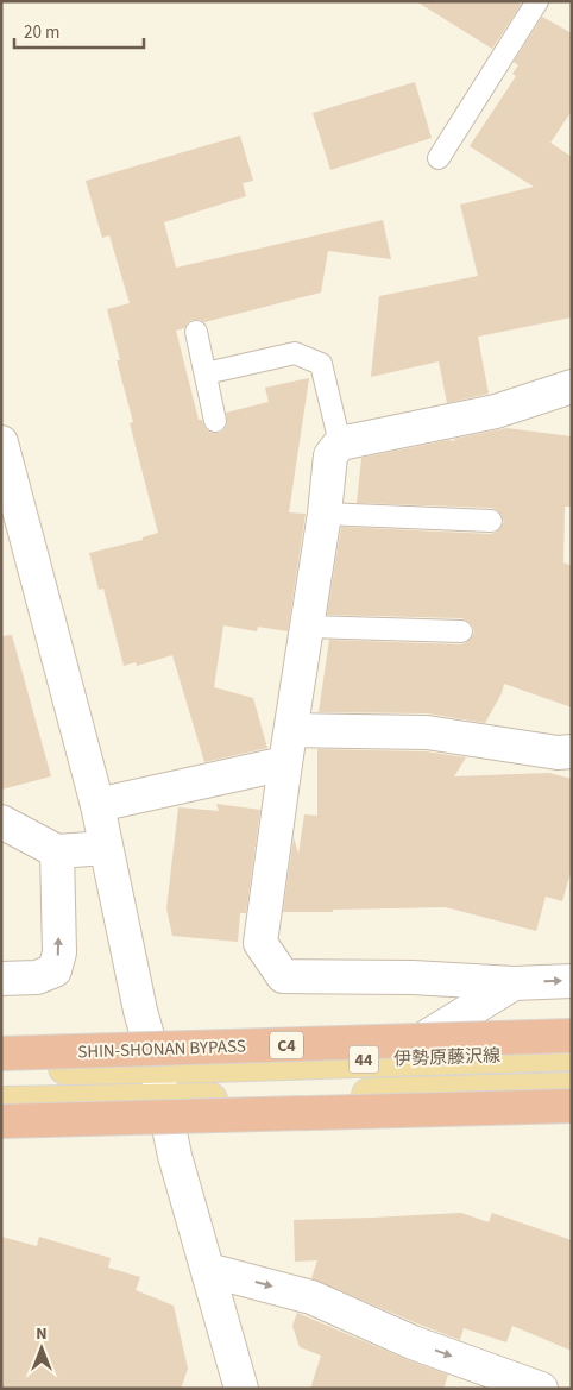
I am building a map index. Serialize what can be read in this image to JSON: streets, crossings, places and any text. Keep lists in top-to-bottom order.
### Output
{
  "streets": {
    "highway": ["C4", "SHIN-SHONAN BYPASS"],
    "main road": ["伊勢原藤沢線", "44"]
  },
  "scale_bar": "20 m",
  "north": "top"
}
